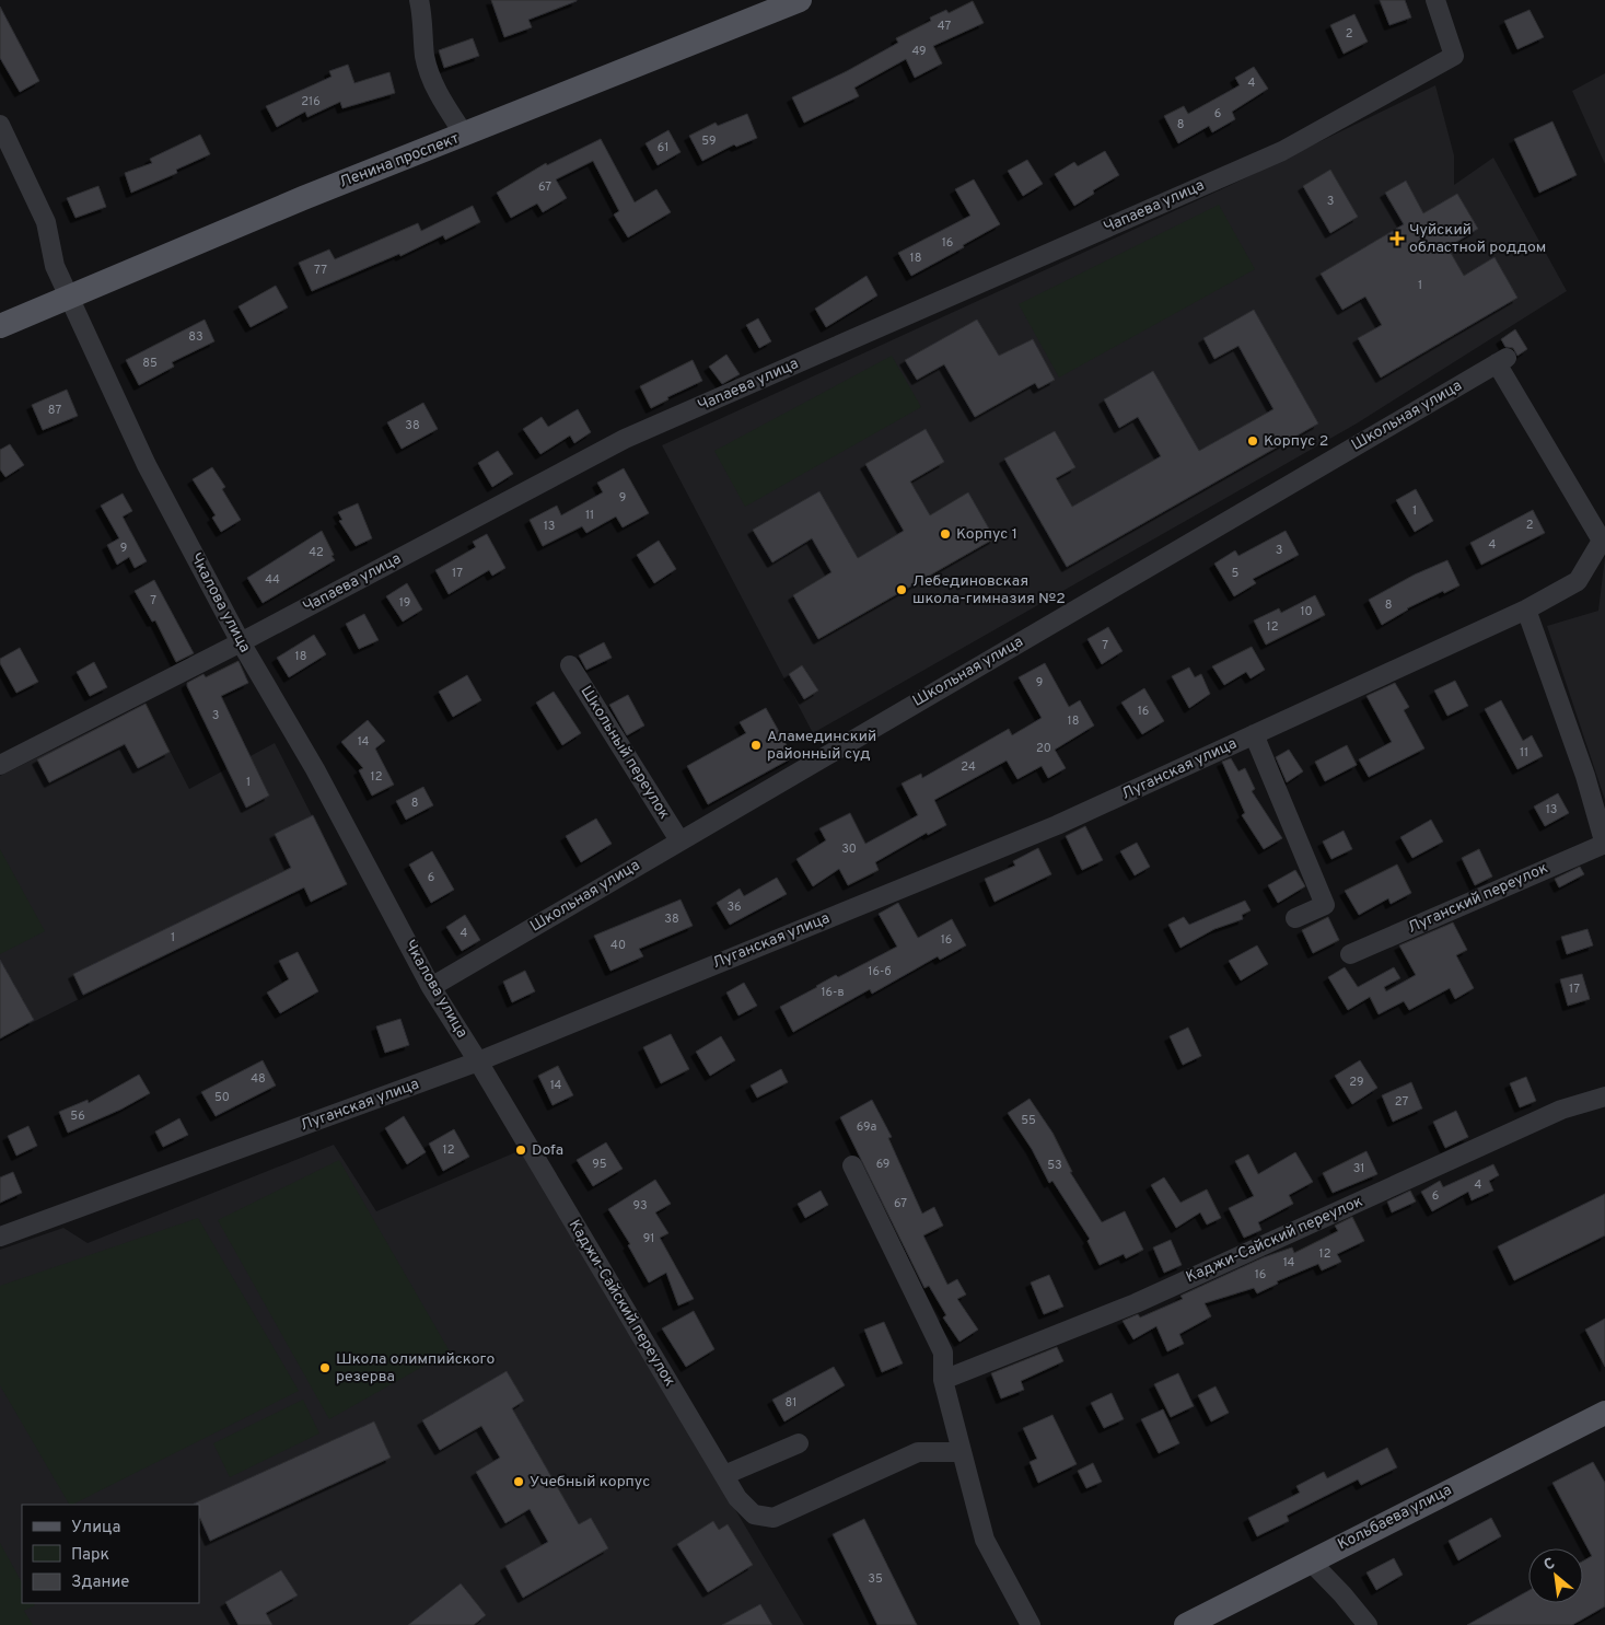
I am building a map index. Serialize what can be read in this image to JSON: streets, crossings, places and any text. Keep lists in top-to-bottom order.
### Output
{
  "streets": {
    "main road": ["Ленина проспект", "Кольбаева улица"],
    "street": [
      "Чапаева улица",
      "Школьная улица",
      "Чкалова улица",
      "Школьный переулок",
      "Луганская улица",
      "Луганский переулок",
      "Каджи-Сайский переулок"
    ]
  },
  "crossings": [
    ["Ленина проспект", "Чкалова улица"],
    ["Чапаева улица", "Чкалова улица"],
    ["Школьная улица", "Чкалова улица"],
    ["Школьная улица", "Школьный переулок"],
    ["Школьная улица", "Луганская улица"],
    ["Чкалова улица", "Луганская улица"],
    ["Чкалова улица", "Каджи-Сайский переулок"],
    ["Луганская улица", "Каджи-Сайский переулок"]
  ],
  "places": {
    "health": ["Чуйский областной роддом"],
    "other": [
      "Корпус 2",
      "Корпус 1",
      "Лебединовская школа-гимназия №2",
      "Аламединский районный суд",
      "Dofa",
      "Школа олимпийского резерва",
      "Учебный корпус"
    ]
  },
  "house_numbers": [
    "47",
    "2",
    "49",
    "4",
    "216",
    "6",
    "8",
    "59",
    "61",
    "67",
    "3",
    "16",
    "18",
    "77",
    "1",
    "83",
    "85",
    "87",
    "38",
    "9",
    "1",
    "11",
    "2",
    "13",
    "4",
    "9",
    "3",
    "42",
    "17",
    "5",
    "44",
    "7",
    "19",
    "8",
    "10",
    "12",
    "7",
    "18",
    "9",
    "16",
    "3",
    "18",
    "14",
    "20",
    "11",
    "24",
    "12",
    "1",
    "8",
    "13",
    "30",
    "6",
    "36",
    "38",
    "4",
    "1",
    "16",
    "40",
    "16-б",
    "17",
    "16-в",
    "48",
    "29",
    "14",
    "50",
    "27",
    "56",
    "55",
    "69a",
    "12",
    "95",
    "69",
    "53",
    "31",
    "4",
    "6",
    "67",
    "93",
    "91",
    "12",
    "14",
    "16",
    "81",
    "35"
  ],
  "legend": ["Улица", "Парк", "Здание"],
  "north": "top left"
}
